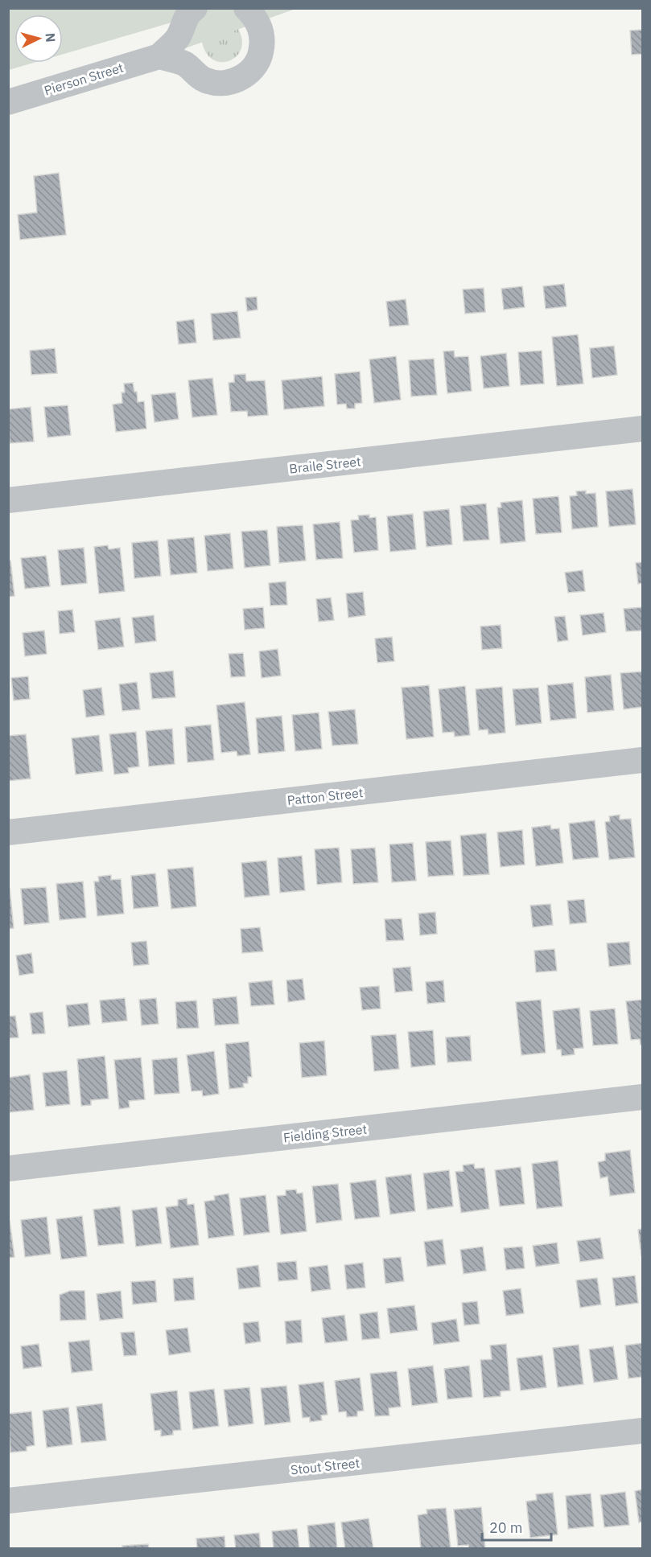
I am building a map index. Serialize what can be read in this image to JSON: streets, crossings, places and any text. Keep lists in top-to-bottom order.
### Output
{
  "streets": {
    "street": [
      "Pierson Street",
      "Braile Street",
      "Patton Street",
      "Fielding Street",
      "Stout Street"
    ]
  },
  "scale_bar": "20 m",
  "north": "right"
}
